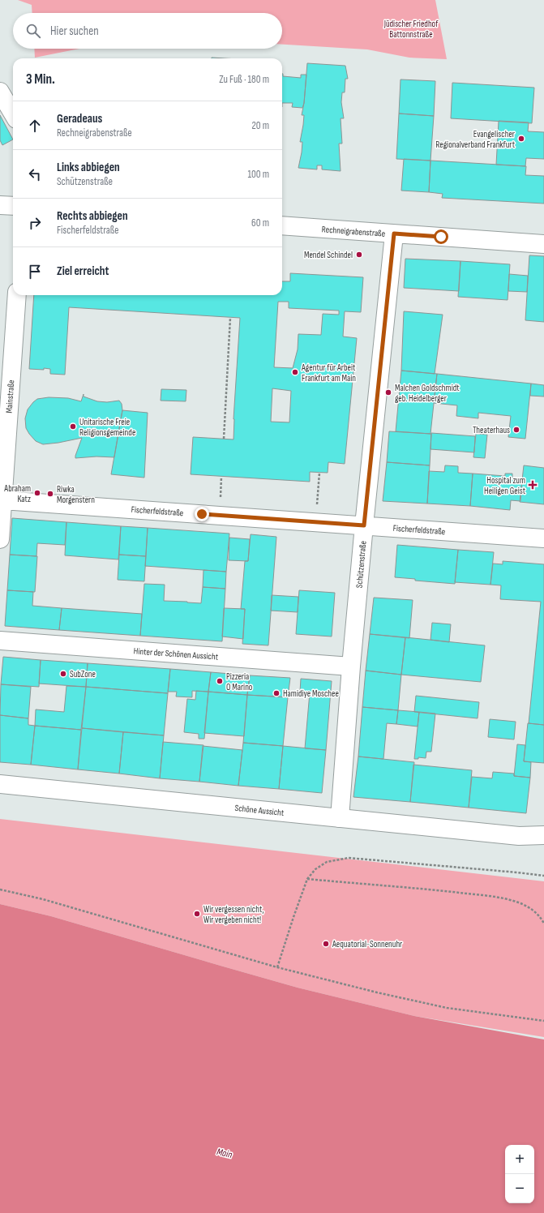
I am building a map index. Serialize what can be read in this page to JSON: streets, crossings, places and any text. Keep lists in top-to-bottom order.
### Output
{
  "streets": {
    "street": [
      "Rechneigrabenstraße",
      "Mainstraße",
      "Fischerfeldstraße",
      "Schützenstraße",
      "Hinter der Schönen Aussicht",
      "Schöne Aussicht"
    ]
  },
  "crossings": [
    ["Rechneigrabenstraße", "Schützenstraße"],
    ["Mainstraße", "Fischerfeldstraße"],
    ["Fischerfeldstraße", "Schützenstraße"],
    ["Schützenstraße", "Hinter der Schönen Aussicht"],
    ["Schützenstraße", "Schöne Aussicht"]
  ],
  "water": ["Main"],
  "parks": ["Jüdischer Friedhof Battonnstraße"],
  "places": {
    "other": [
      "Evangelischer Regionalverband Frankfurt",
      "Mendel Schindel",
      "Agentur für Arbeit Frankfurt am Main",
      "Malchen Goldschmidt geb. Heidelberger",
      "Unitarische Freie Religionsgemeinde",
      "Theaterhaus",
      "Abraham Katz",
      "Riwka Morgenstern",
      "SubZone",
      "Pizzeria O Marino",
      "Hamidiye Moschee",
      "Wir vergessen nicht, Wir vergeben nicht!",
      "Aequatorial-Sonnenuhr"
    ],
    "health": ["Hospital zum Heiligen Geist"]
  },
  "page": {
    "search": "Hier suchen",
    "heading": ["3 Min.", "Zu Fuß · 180 m"],
    "list": [
      ["Geradeaus", "Rechneigrabenstraße", "20 m"],
      ["Links abbiegen", "Schützenstraße", "100 m"],
      ["Rechts abbiegen", "Fischerfeldstraße", "60 m"],
      "Ziel erreicht"
    ],
    "map_buttons": ["+", "−"]
  }
}
